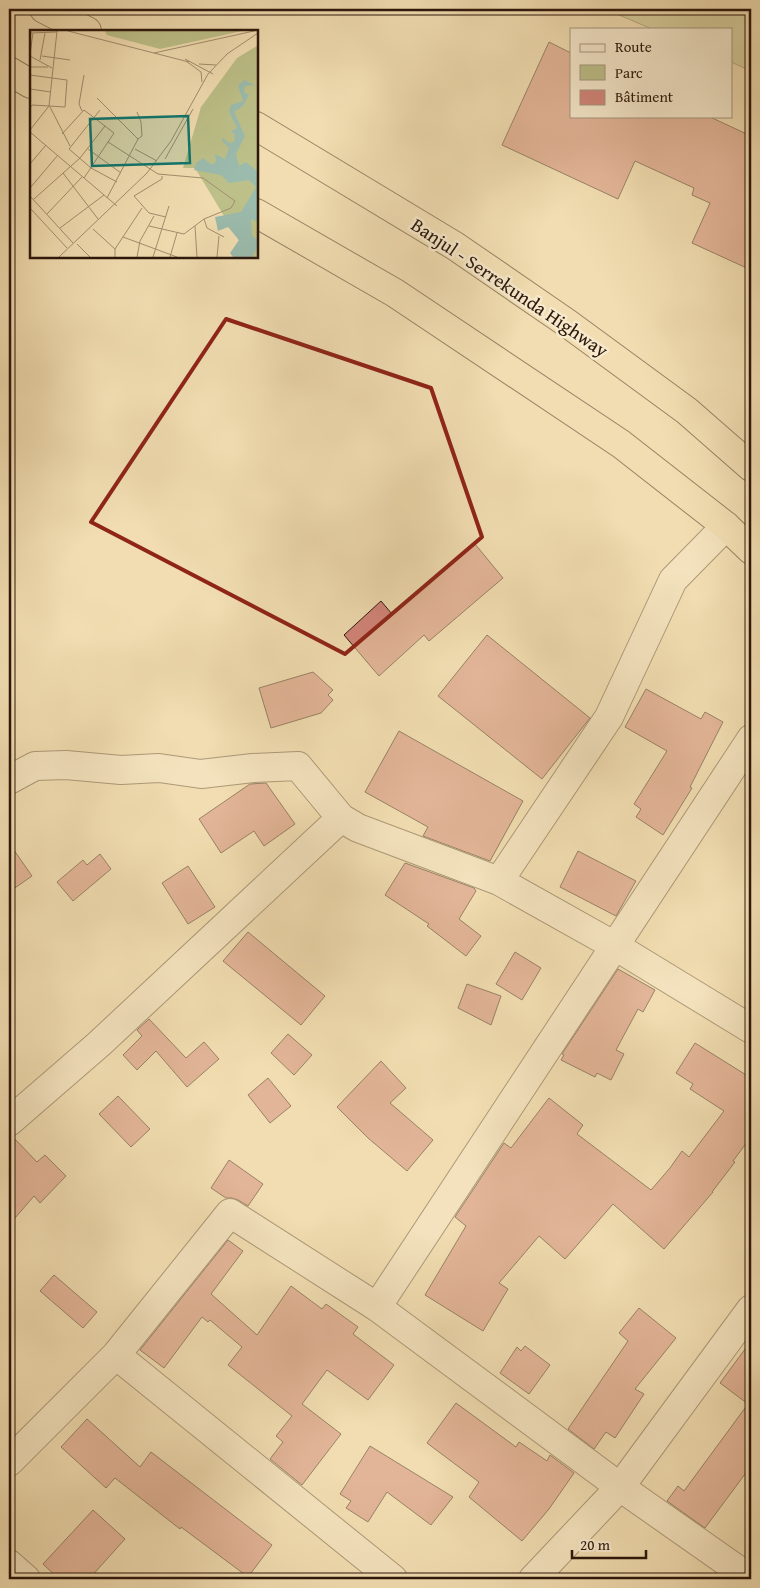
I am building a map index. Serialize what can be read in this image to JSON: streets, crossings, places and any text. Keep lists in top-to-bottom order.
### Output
{
  "streets": {
    "highway": ["Banjul - Serrekunda Highway"]
  },
  "legend": ["Route", "Parc", "Bâtiment"],
  "scale_bar": "20 m"
}
